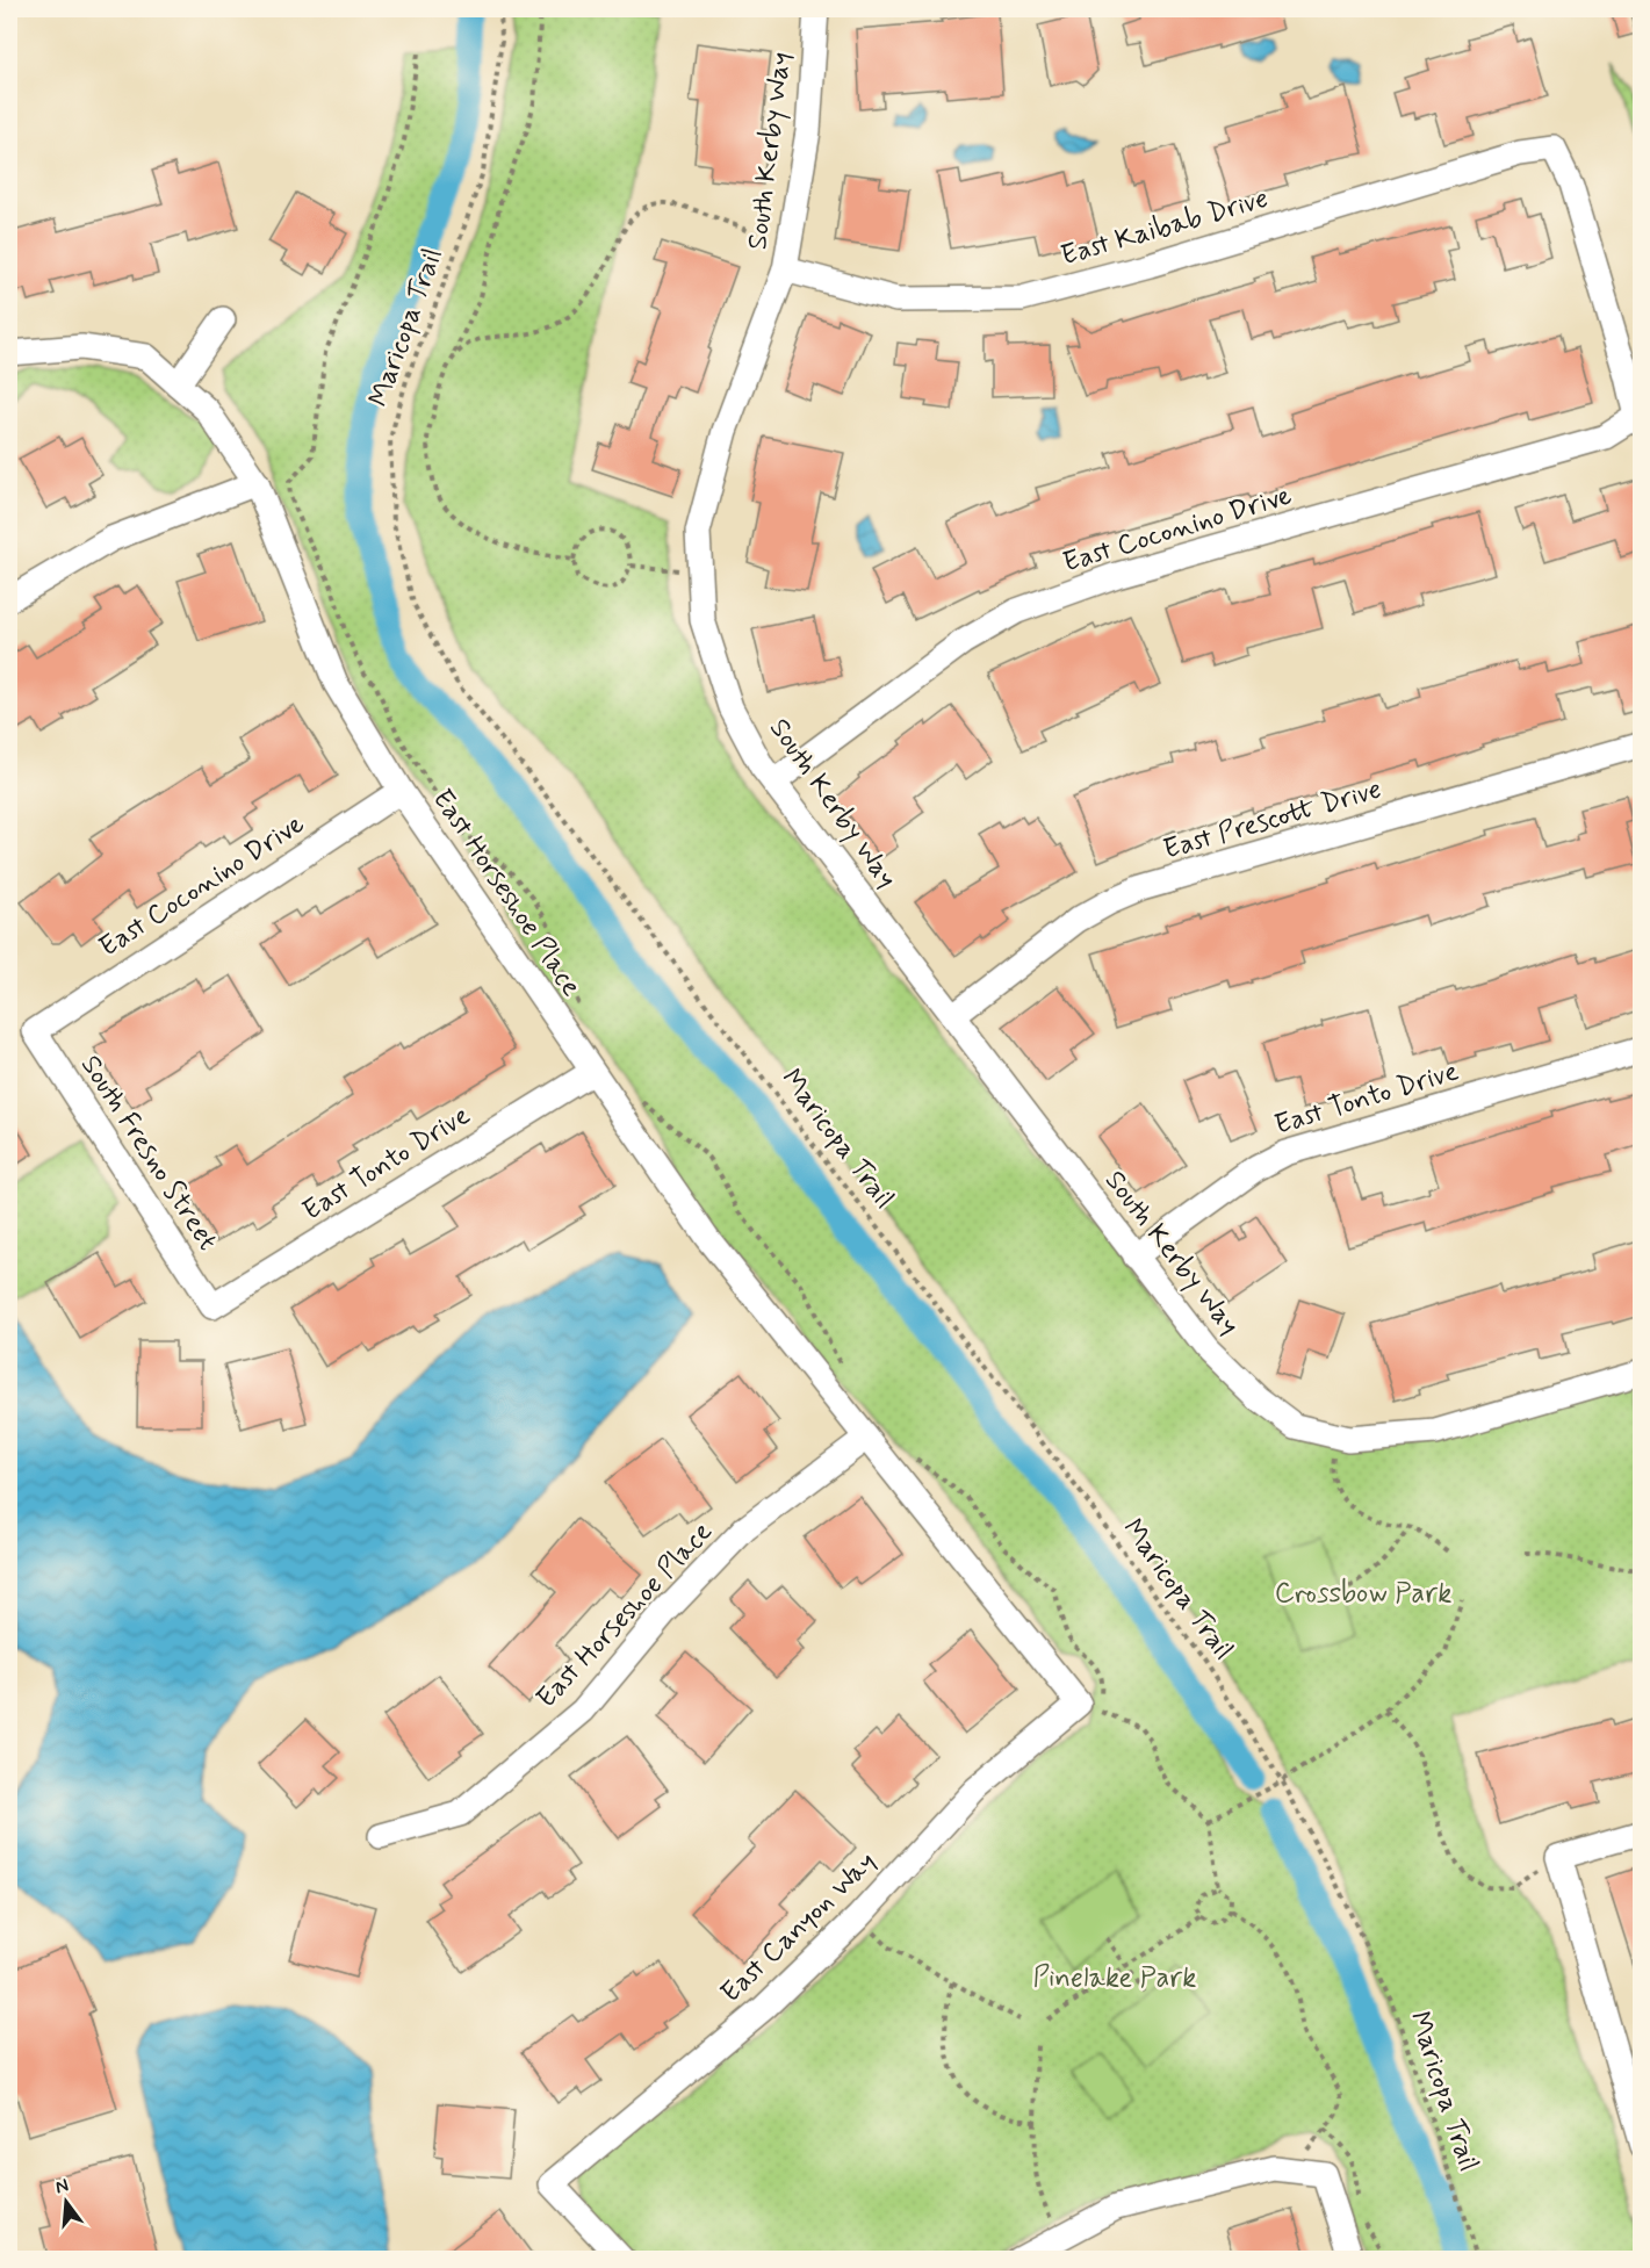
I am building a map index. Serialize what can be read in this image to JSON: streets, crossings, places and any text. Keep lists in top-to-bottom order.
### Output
{
  "streets": {
    "street": [
      "South Kerby Way",
      "East Kaibab Drive",
      "East Coconino Drive",
      "East Prescott Drive",
      "East Horseshoe Place",
      "East Tonto Drive",
      "South Fresno Street",
      "East Canyon Way"
    ],
    "path": ["Maricopa Trail"]
  },
  "crossings": [
    ["South Kerby Way", "East Kaibab Drive"],
    ["South Kerby Way", "East Coconino Drive"],
    ["South Kerby Way", "East Prescott Drive"],
    ["South Kerby Way", "East Tonto Drive"],
    ["East Kaibab Drive", "East Coconino Drive"],
    ["East Coconino Drive", "East Horseshoe Place"],
    ["East Coconino Drive", "South Fresno Street"],
    ["East Horseshoe Place", "East Tonto Drive"],
    ["East Horseshoe Place", "East Canyon Way"],
    ["East Tonto Drive", "South Fresno Street"]
  ],
  "parks": ["Crossbow Park", "Pinelake Park"],
  "north": "top"
}
